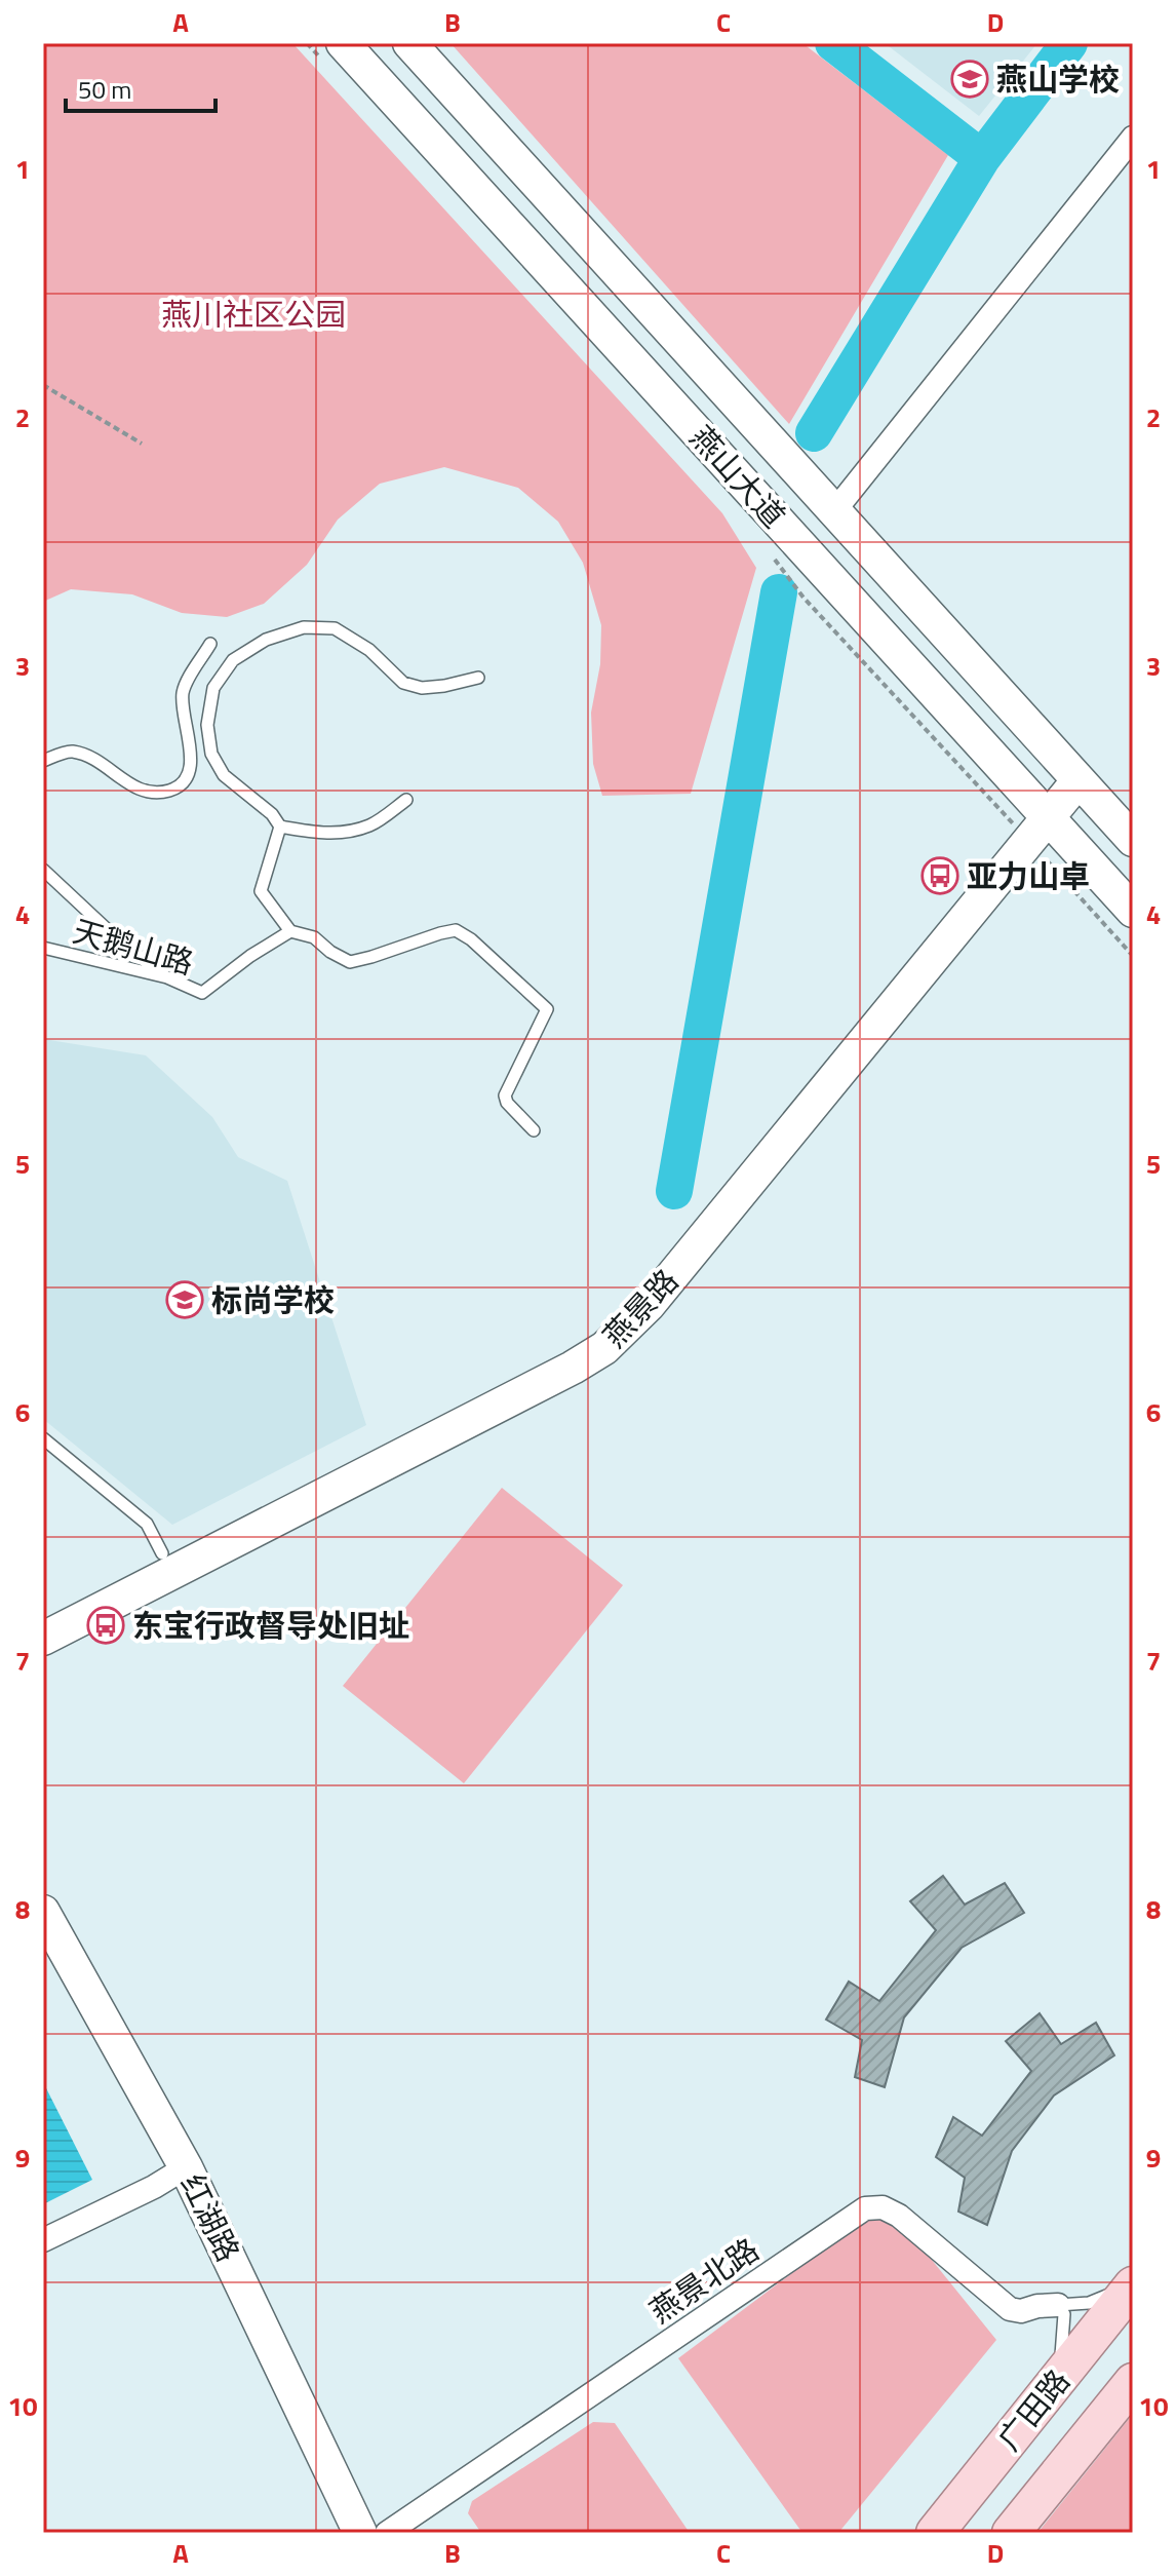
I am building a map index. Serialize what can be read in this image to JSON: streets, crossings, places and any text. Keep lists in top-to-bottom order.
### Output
{
  "streets": {
    "main road": [
      "燕山大道",
      "燕景路",
      "红湖路",
      "广田路"
    ],
    "street": ["燕景北路"],
    "lane": ["天鹅山路"]
  },
  "crossings": [
    ["燕山大道", "燕景路"]
  ],
  "parks": ["燕川社区公园"],
  "places": {
    "school or university": ["燕山学校", "标尚学校"],
    "bus stop": ["亚力山卓", "东宝行政督导处旧址"]
  },
  "scale_bar": "50 m",
  "grid": {
    "columns": [
      "A",
      "B",
      "C",
      "D"
    ],
    "rows": [
      "1",
      "2",
      "3",
      "4",
      "5",
      "6",
      "7",
      "8",
      "9",
      "10"
    ]
  }
}
